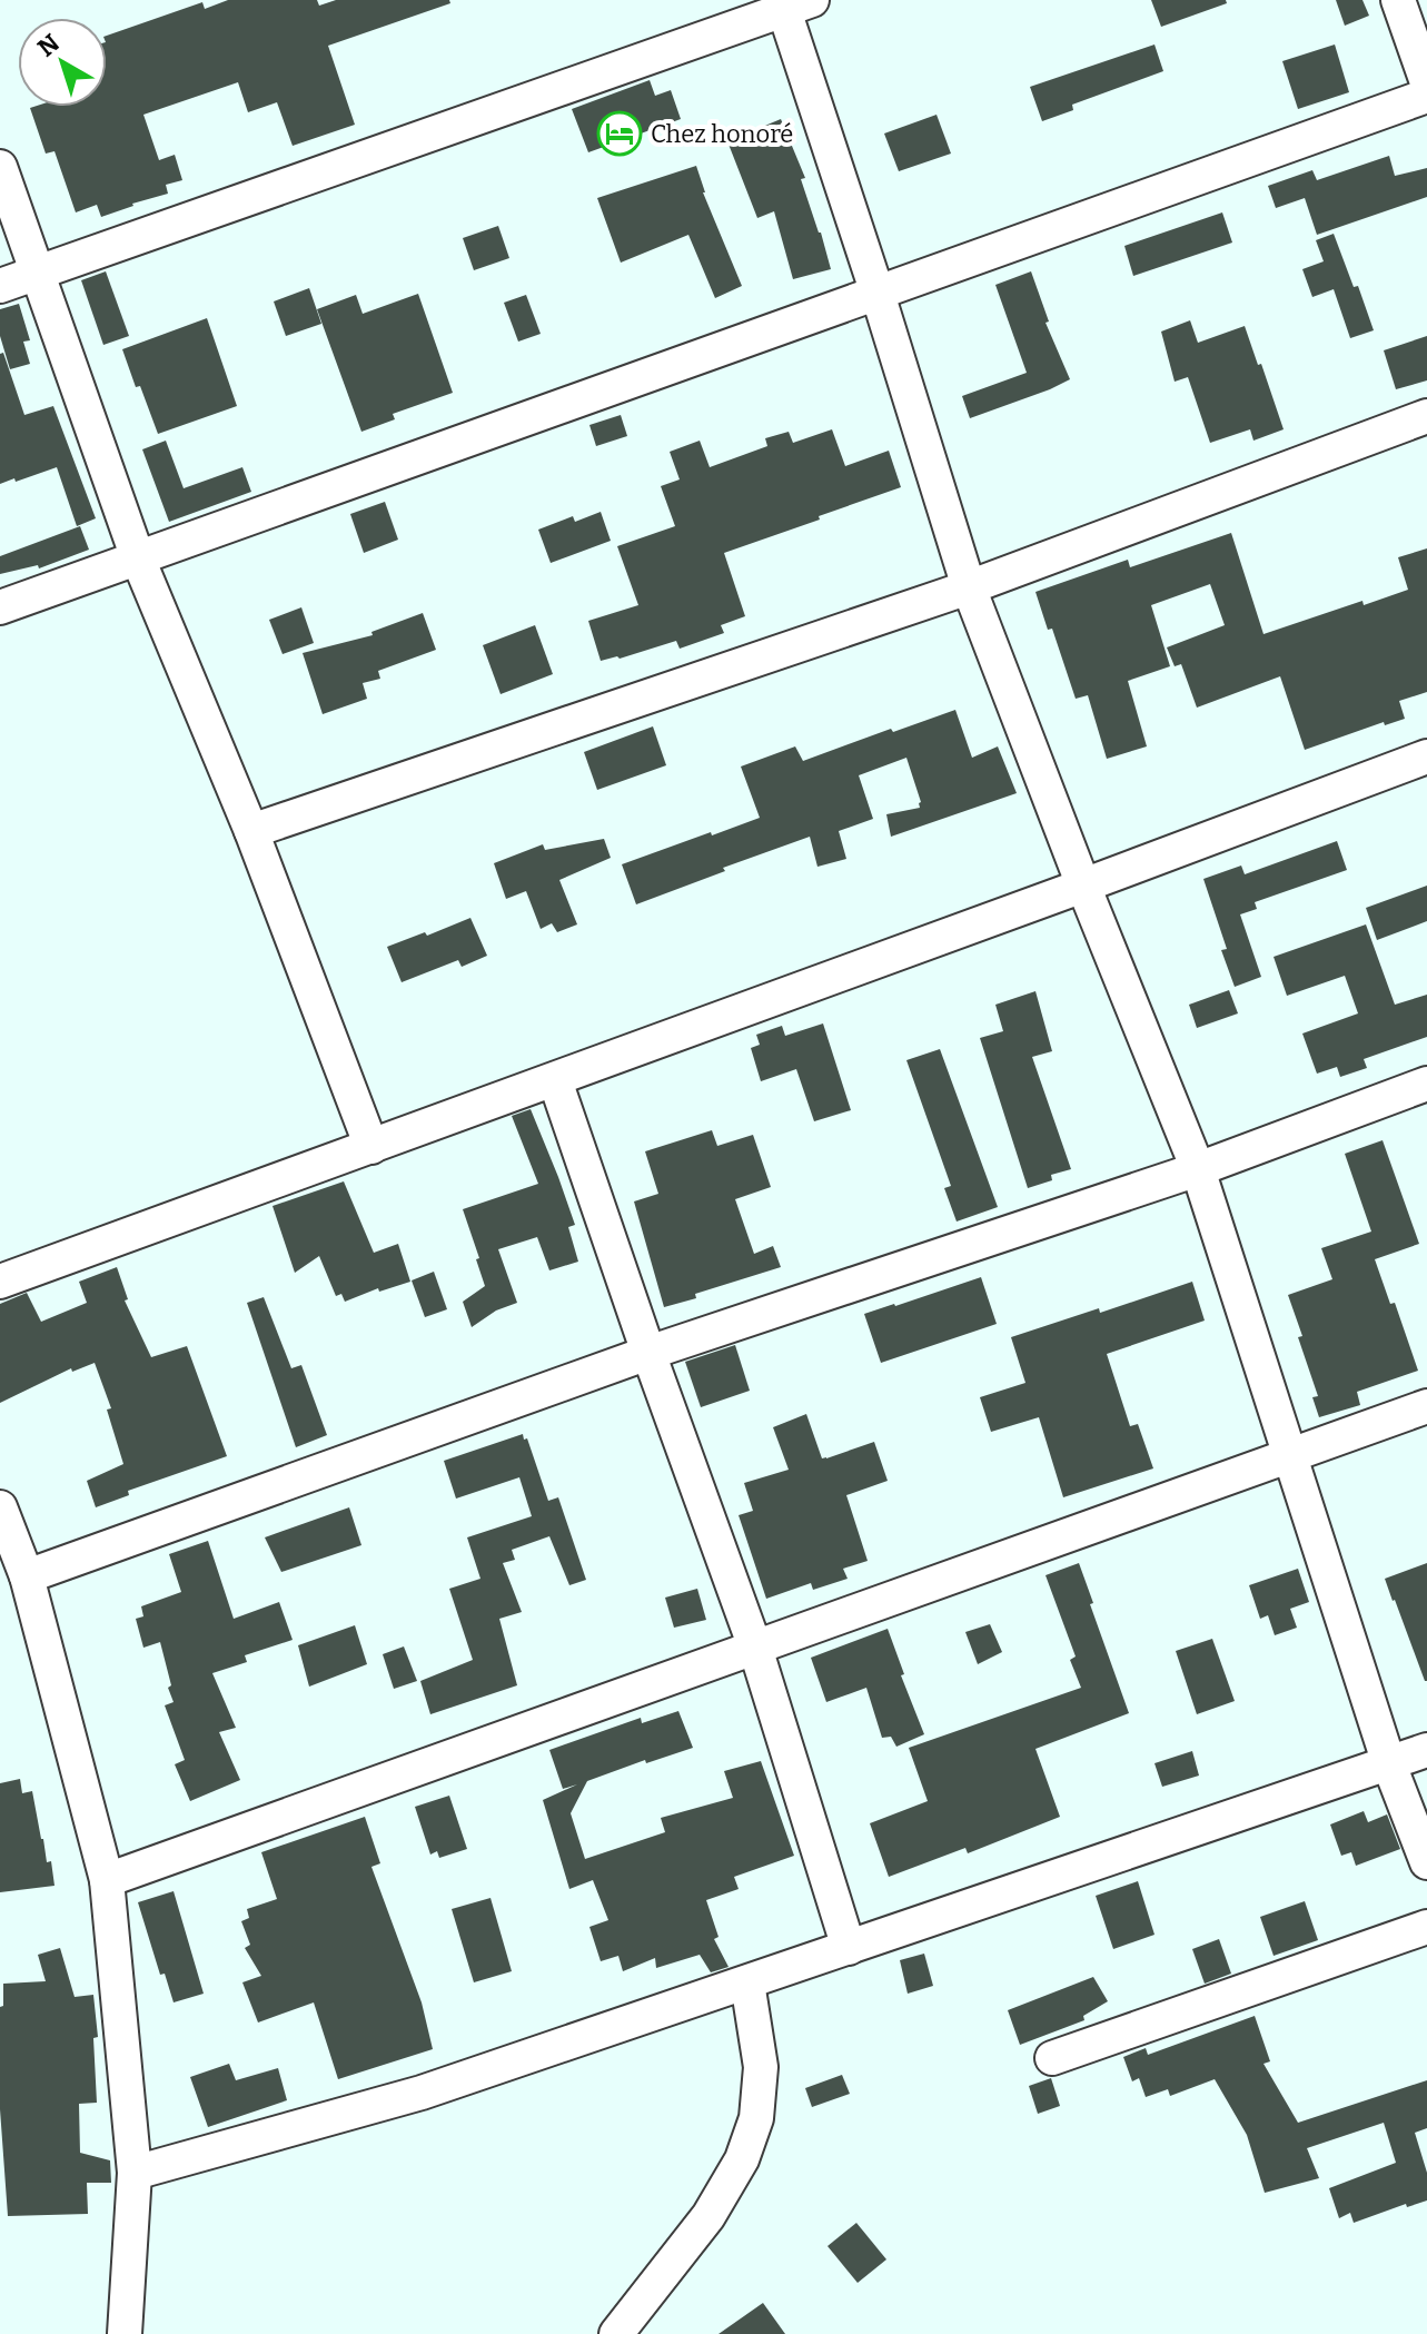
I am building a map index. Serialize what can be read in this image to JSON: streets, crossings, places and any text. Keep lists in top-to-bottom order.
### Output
{
  "places": {
    "hotel": ["Chez honoré"]
  },
  "north": "top left"
}
